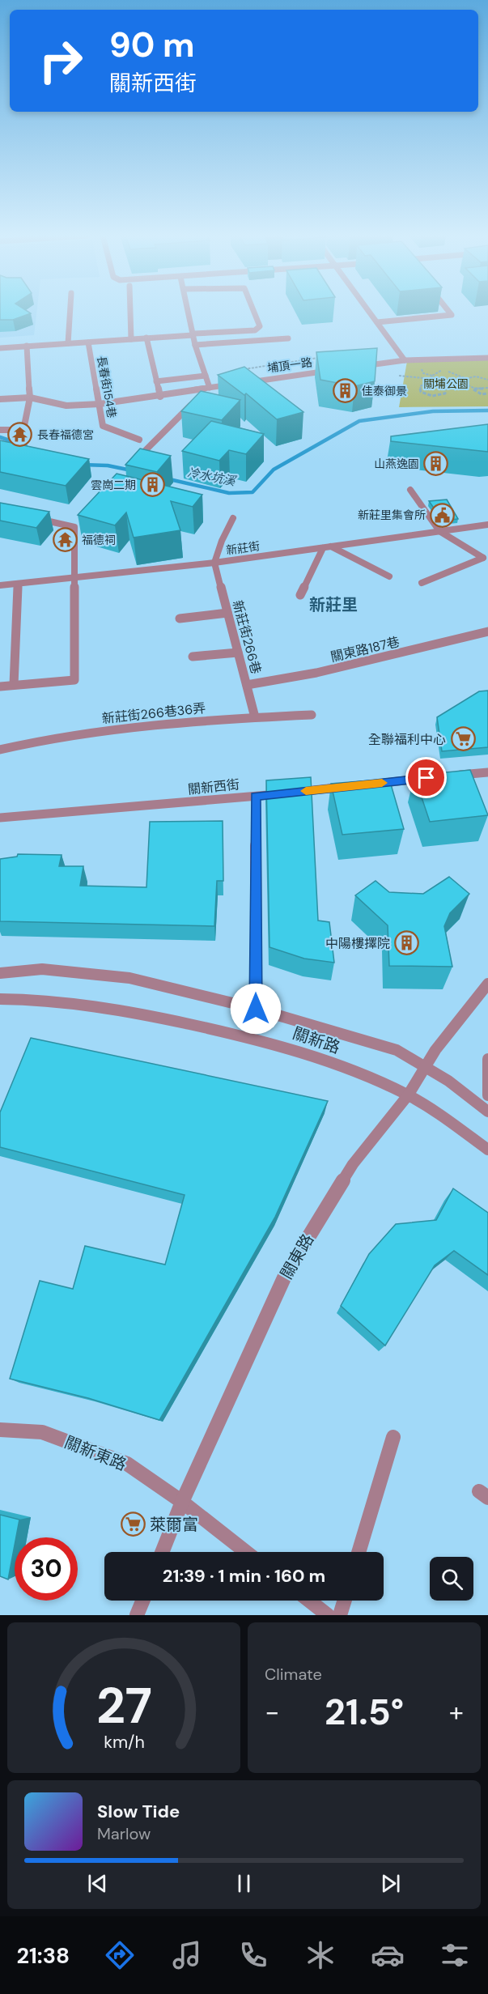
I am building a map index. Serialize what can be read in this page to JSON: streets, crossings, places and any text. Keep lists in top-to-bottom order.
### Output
{
  "streets": {
    "street": [
      "埔頂一路",
      "長春街154巷",
      "新莊街",
      "新莊街266巷",
      "關東路187巷",
      "新莊街266巷36弄",
      "關新西街",
      "關新路",
      "關東路",
      "關新東路"
    ]
  },
  "crossings": [
    ["新莊街", "新莊街266巷"],
    ["新莊街266巷", "關東路187巷"],
    ["新莊街266巷", "新莊街266巷36弄"],
    ["關新路", "關東路"],
    ["關東路", "關新東路"]
  ],
  "districts": ["新莊里"],
  "water": ["冷水坑溪"],
  "parks": ["關埔公園"],
  "places": {
    "building": [
      "佳泰御景",
      "山燕逸園",
      "雲崗二期",
      "中陽樓擇院"
    ],
    "temple": ["長春福德宮", "福德祠"],
    "public building": ["新莊里集會所"],
    "supermarket": ["全聯福利中心", "萊爾富"]
  },
  "page": {
    "turn": ["90 m", "關新西街"],
    "limit": "30",
    "trip": "21:39 · 1 min · 160 m",
    "tile": "Climate",
    "heat": ["−", "21.5°", "+"],
    "song": ["Slow Tide", "Marlow"],
    "tabs": "21:38",
    "gauge": ["27", "km/h"]
  }
}
